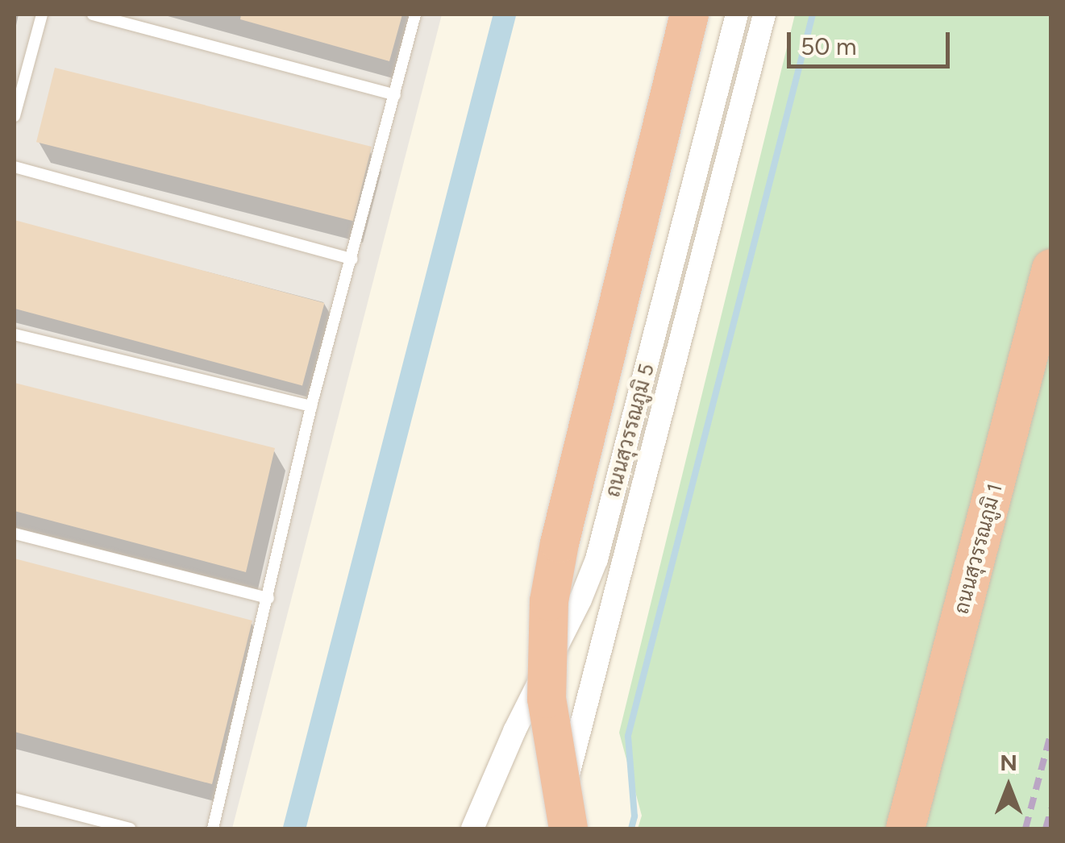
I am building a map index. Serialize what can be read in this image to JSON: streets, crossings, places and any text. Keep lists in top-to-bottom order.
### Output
{
  "streets": {
    "highway": ["ถนนสุวรรณภูมิ 1"],
    "street": ["ถนนสุวรรณภูมิ 5"]
  },
  "scale_bar": "50 m",
  "north": "top"
}
